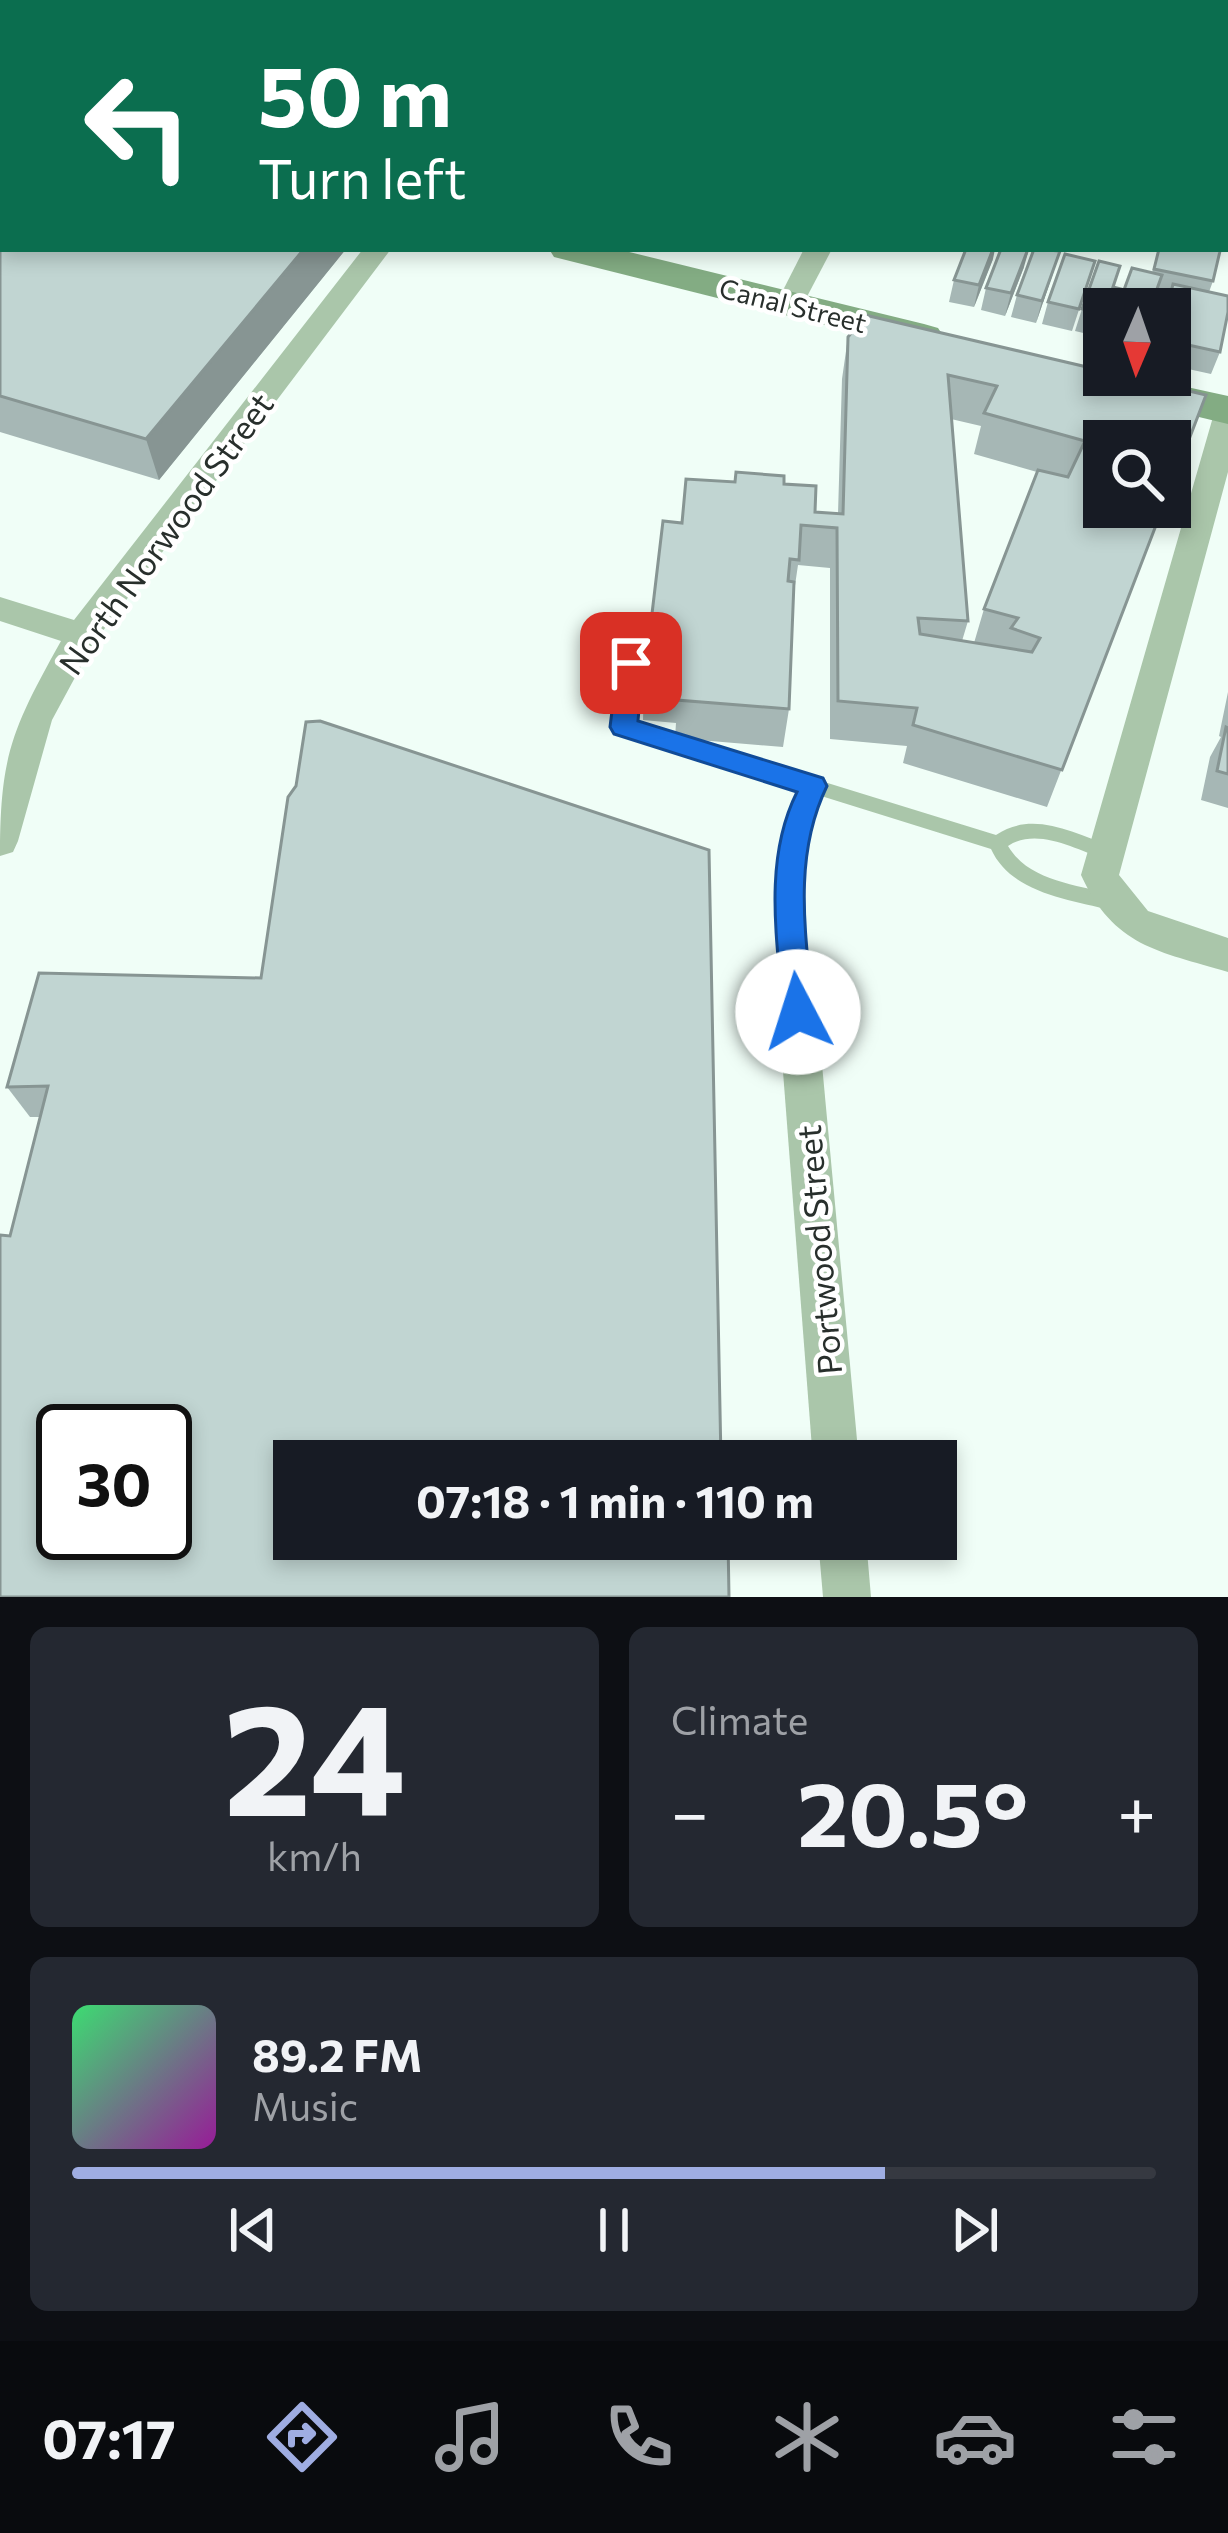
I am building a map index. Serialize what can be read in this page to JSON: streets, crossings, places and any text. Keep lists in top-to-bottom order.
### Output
{
  "streets": {
    "street": ["Canal Street", "North Norwood Street", "Portwood Street"]
  },
  "north": "bottom",
  "page": {
    "turn": ["50 m", "Turn left"],
    "limit": "30",
    "trip": "07:18 · 1 min · 110 m",
    "tile": [
      ["24", "km/h"],
      "Climate"
    ],
    "heat": ["−", "20.5°", "+"],
    "song": ["89.2 FM", "Music"],
    "tabs": "07:17"
  }
}
